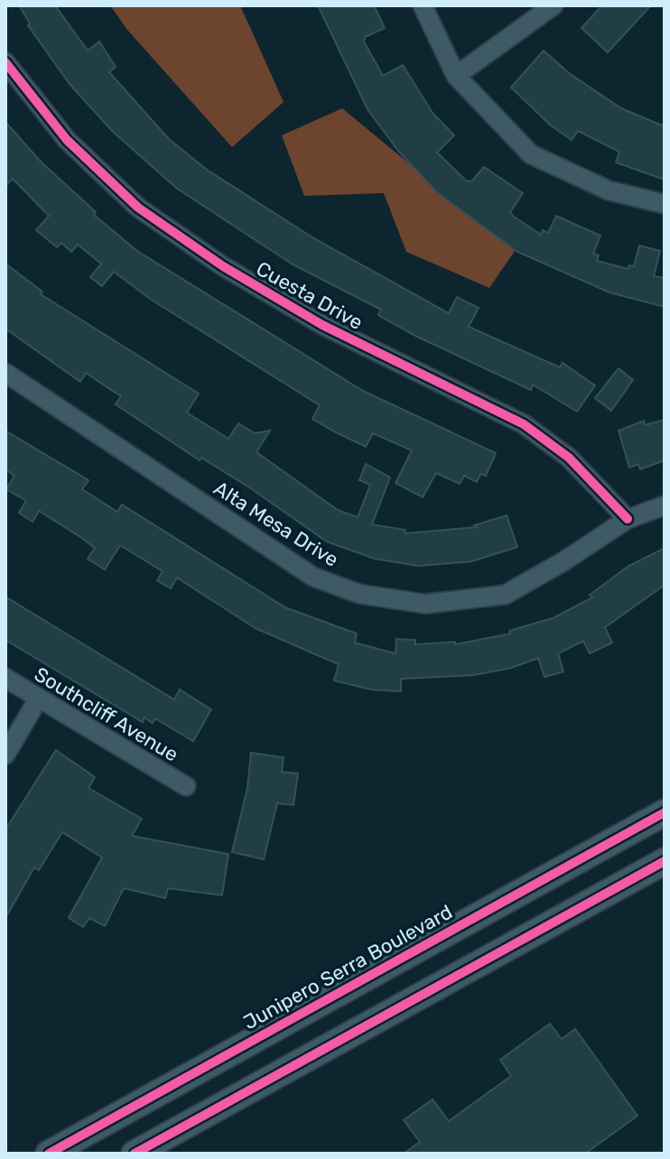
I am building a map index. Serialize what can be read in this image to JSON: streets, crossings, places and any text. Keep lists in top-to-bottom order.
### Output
{
  "streets": {
    "main road": ["Junipero Serra Boulevard"],
    "street": ["Cuesta Drive", "Alta Mesa Drive", "Southcliff Avenue"]
  },
  "crossings": [
    ["Cuesta Drive", "Alta Mesa Drive"]
  ]
}
